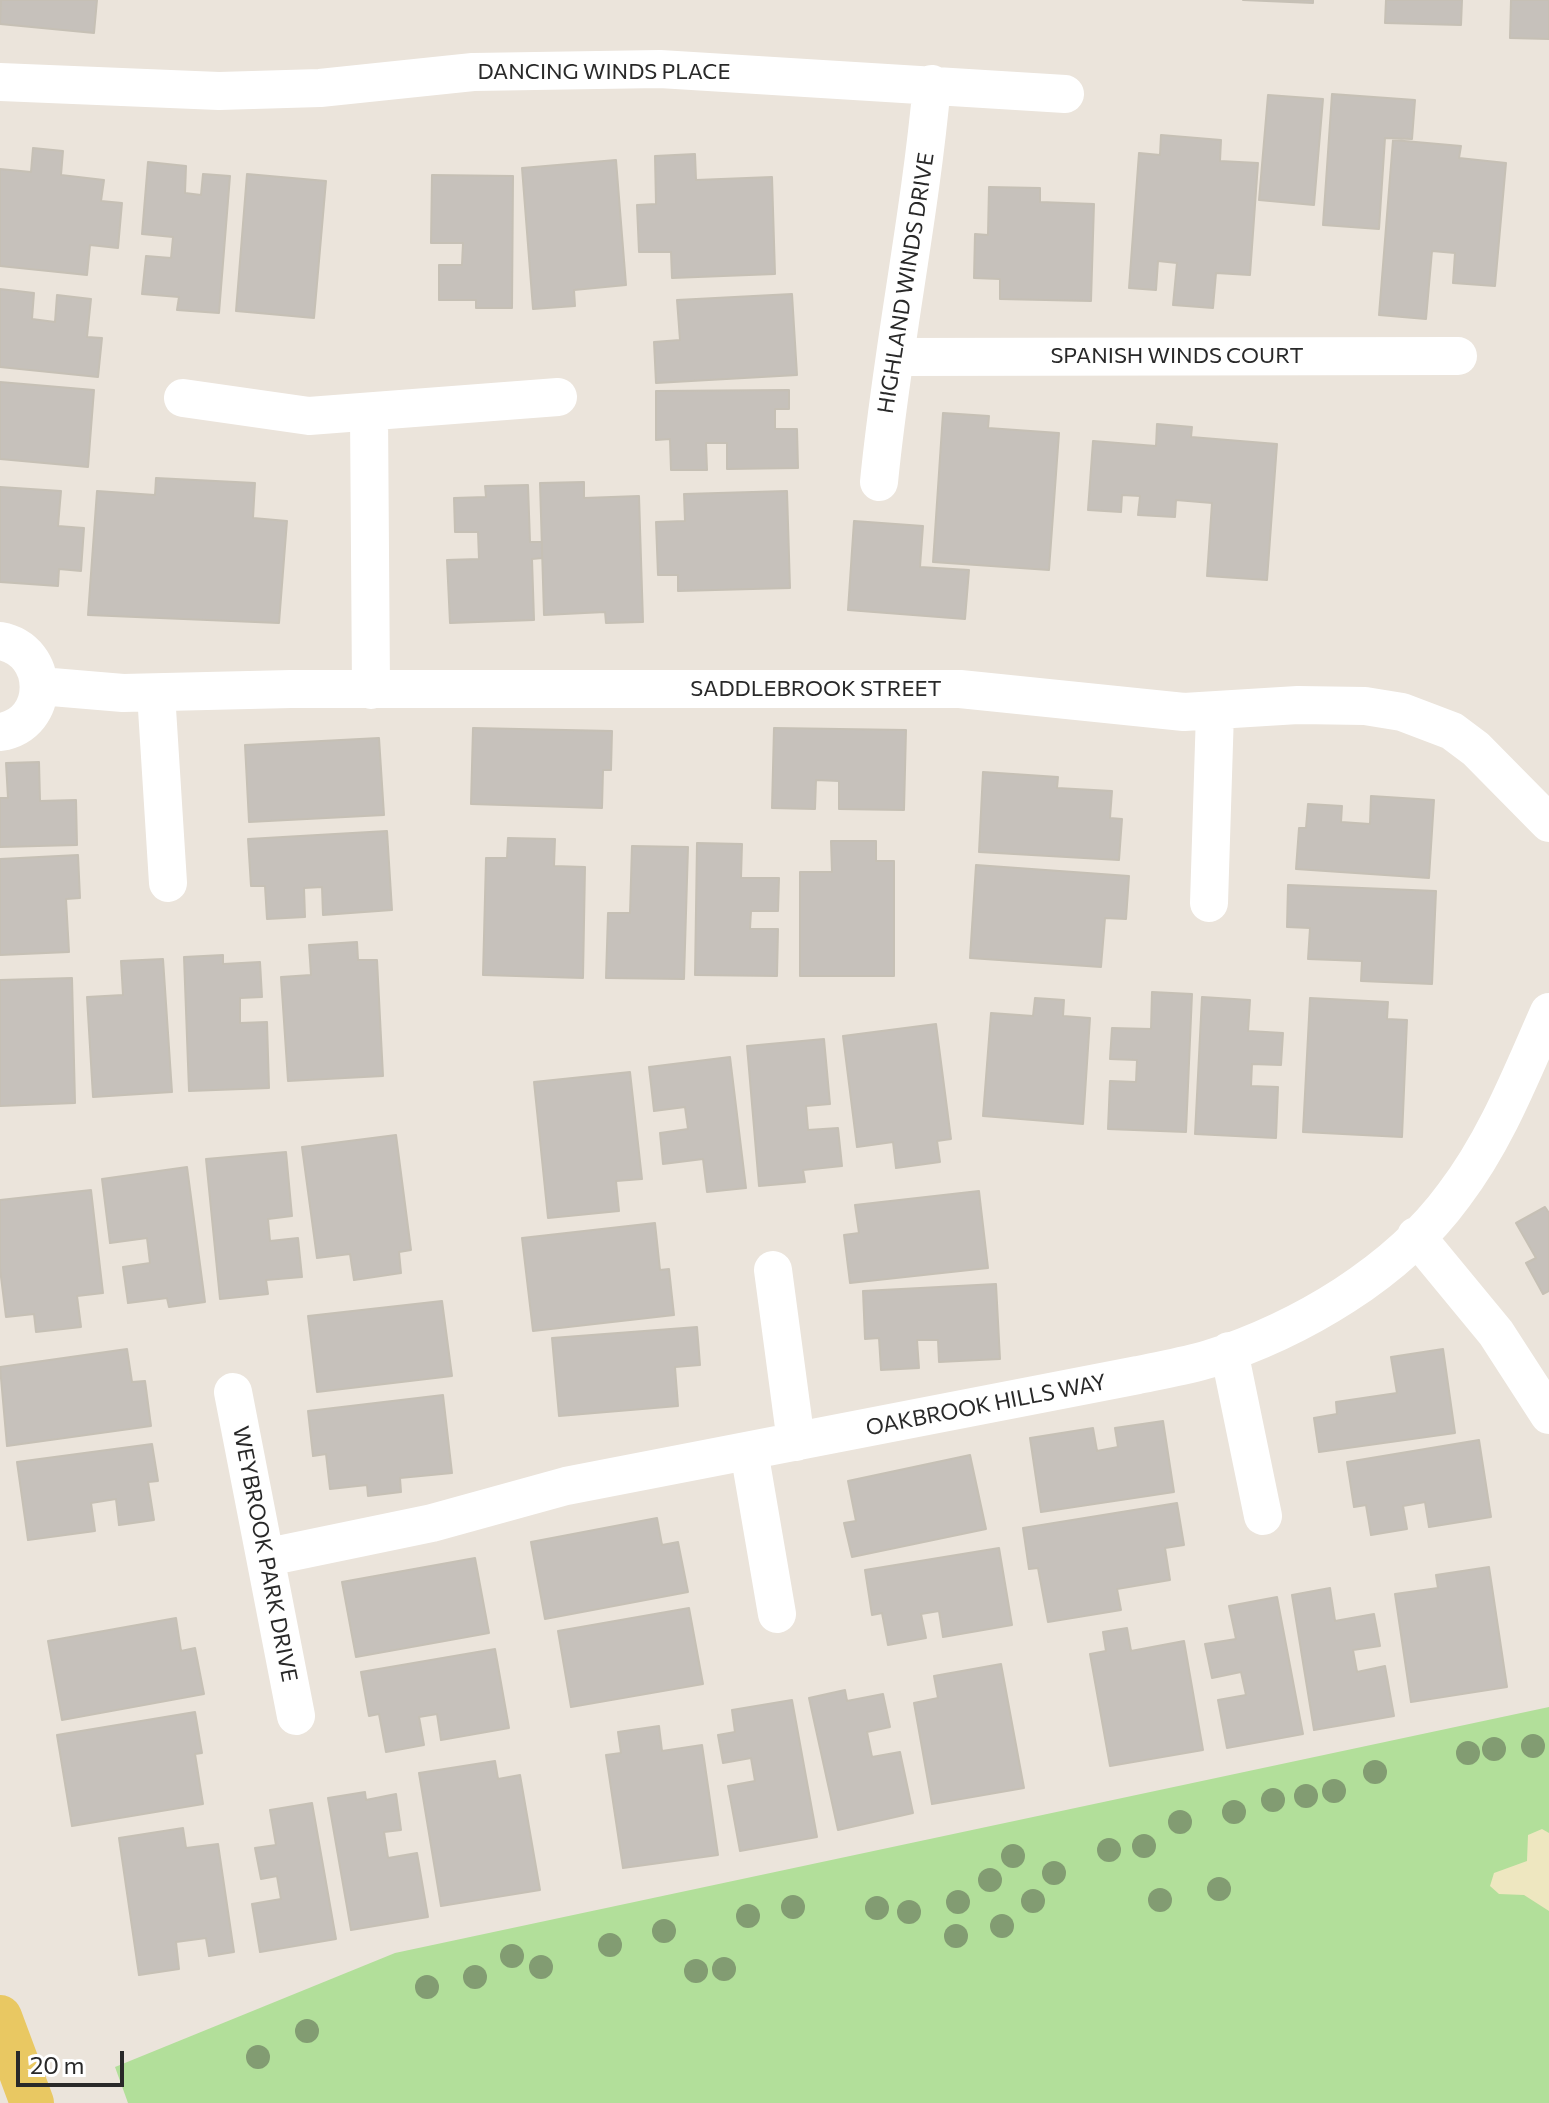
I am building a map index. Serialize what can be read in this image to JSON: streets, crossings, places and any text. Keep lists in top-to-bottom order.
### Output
{
  "streets": {
    "street": [
      "DANCING WINDS PLACE",
      "HIGHLAND WINDS DRIVE",
      "SPANISH WINDS COURT",
      "SADDLEBROOK STREET",
      "OAKBROOK HILLS WAY",
      "WEYBROOK PARK DRIVE"
    ]
  },
  "crossings": [
    ["DANCING WINDS PLACE", "HIGHLAND WINDS DRIVE"],
    ["HIGHLAND WINDS DRIVE", "SPANISH WINDS COURT"],
    ["OAKBROOK HILLS WAY", "WEYBROOK PARK DRIVE"]
  ],
  "scale_bar": "20 m"
}
